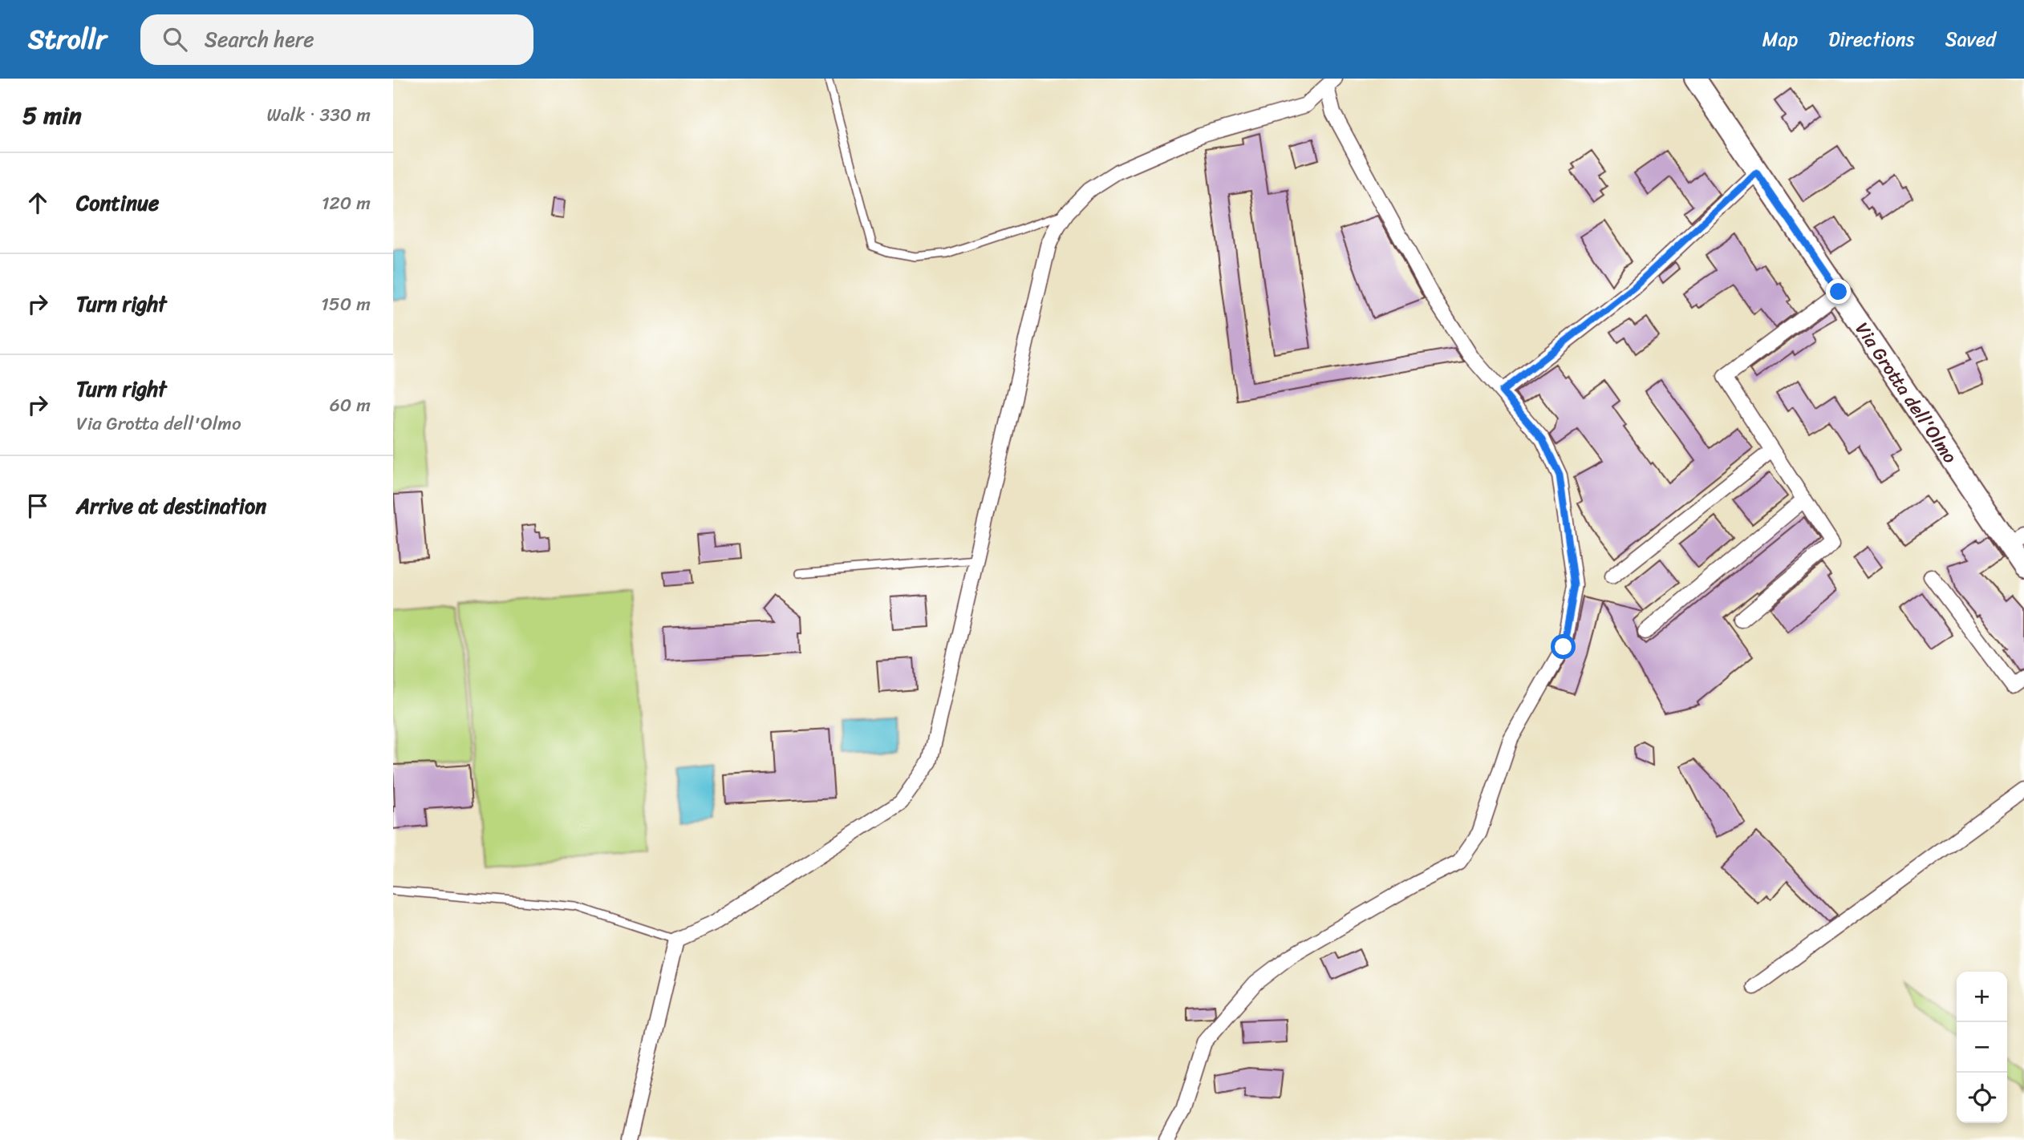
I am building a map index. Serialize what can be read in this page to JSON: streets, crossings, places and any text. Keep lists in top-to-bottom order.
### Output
{
  "streets": {
    "street": ["Via Grotta dell'Olmo"]
  },
  "page": {
    "header": "Strollr",
    "search": "Search here",
    "nav": ["Map", "Directions", "Saved"],
    "heading": ["5 min", "Walk · 330 m"],
    "list": [
      ["Continue", "120 m"],
      ["Turn right", "150 m"],
      ["Turn right", "Via Grotta dell'Olmo", "60 m"],
      "Arrive at destination"
    ],
    "map_buttons": ["+", "−"]
  }
}
